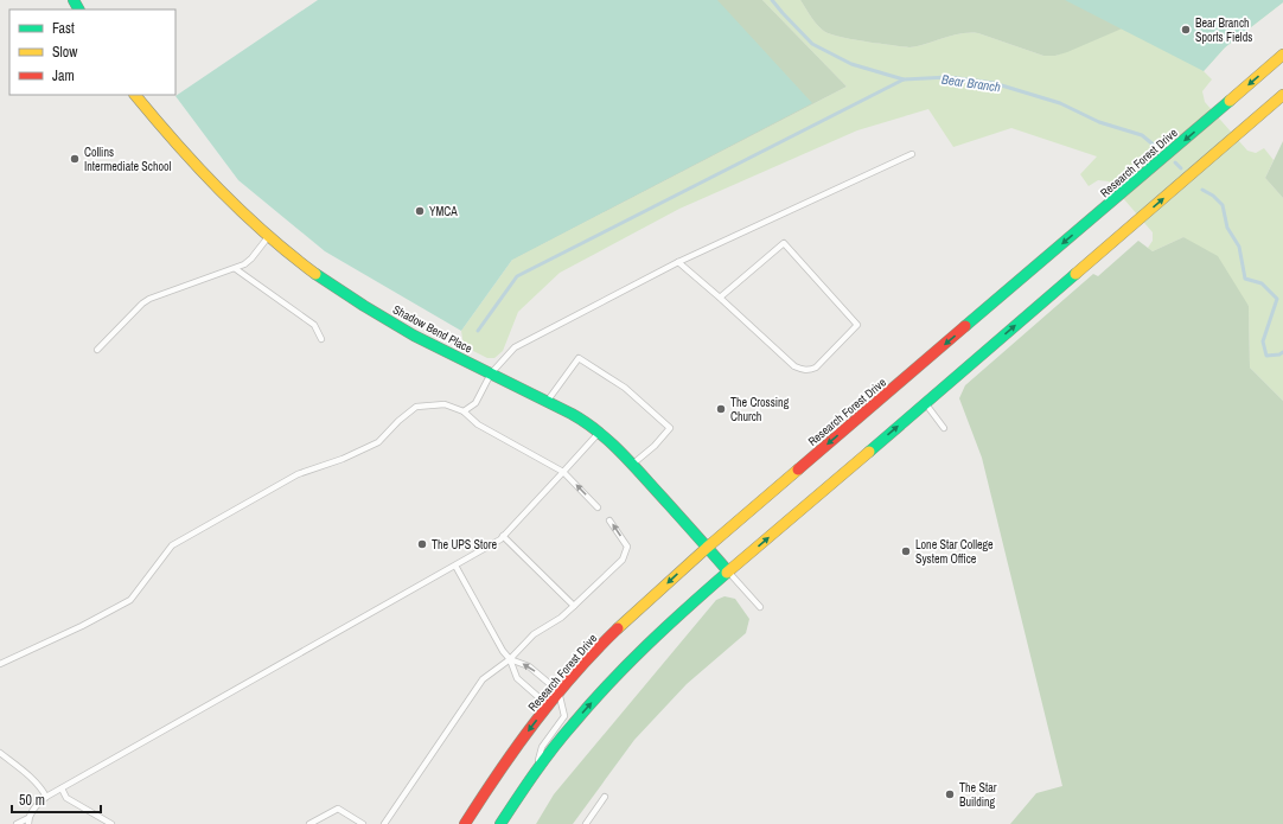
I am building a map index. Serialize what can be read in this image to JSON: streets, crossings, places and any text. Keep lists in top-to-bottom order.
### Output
{
  "streets": {
    "main road": ["Research Forest Drive", "Shadow Bend Place"]
  },
  "crossings": [
    ["Research Forest Drive", "Shadow Bend Place"]
  ],
  "water": ["Bear Branch"],
  "places": [
    "Bear Branch Sports Fields",
    "Collins Intermediate School",
    "YMCA",
    "The Crossing Church",
    "The UPS Store",
    "Lone Star College System Office",
    "The Star Building"
  ],
  "legend": ["Fast", "Slow", "Jam"],
  "scale_bar": "50 m"
}
